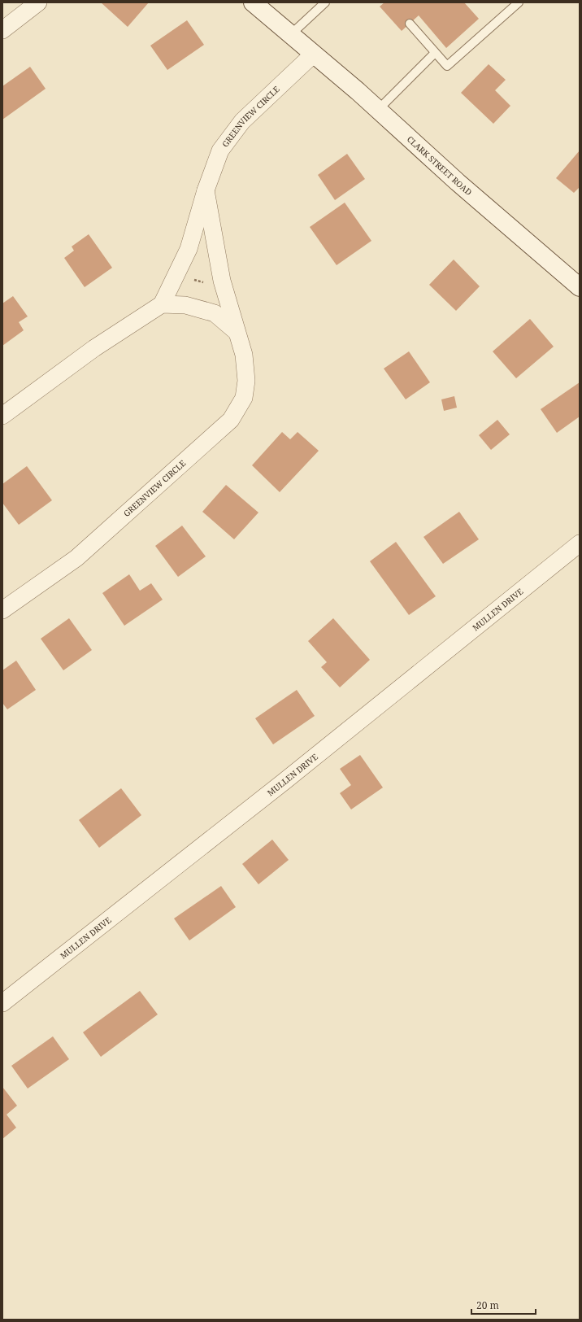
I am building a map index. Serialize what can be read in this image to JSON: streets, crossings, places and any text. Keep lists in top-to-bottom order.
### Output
{
  "streets": {
    "street": ["GREENVIEW CIRCLE", "CLARK STREET ROAD", "MULLEN DRIVE"]
  },
  "crossings": [
    ["GREENVIEW CIRCLE", "CLARK STREET ROAD"]
  ],
  "scale_bar": "20 m"
}
